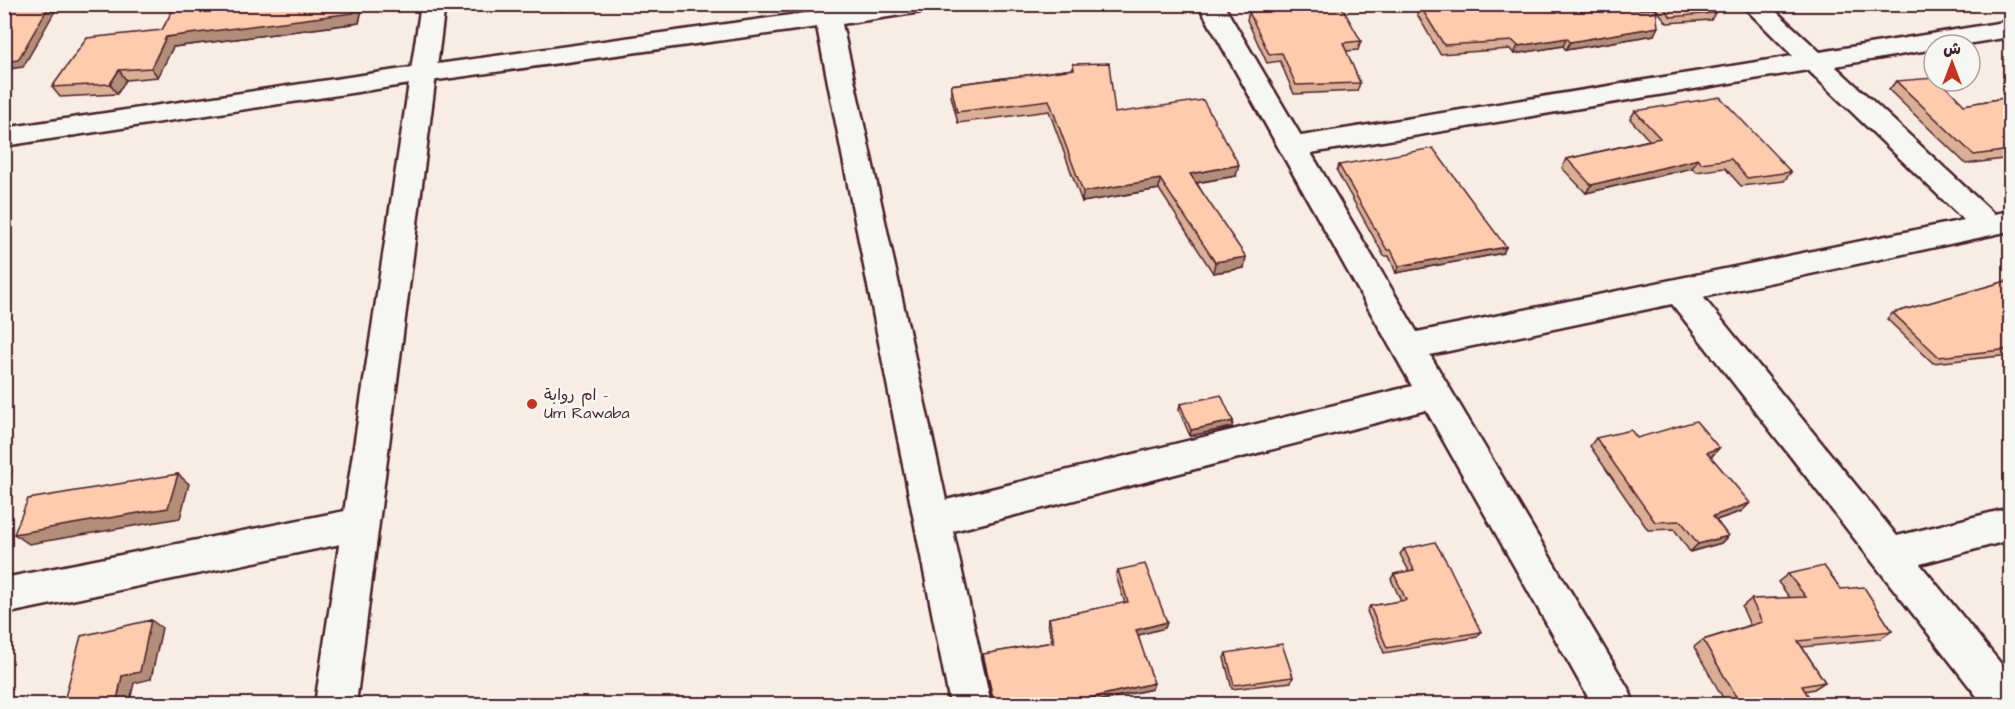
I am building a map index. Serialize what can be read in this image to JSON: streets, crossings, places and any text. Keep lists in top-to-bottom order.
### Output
{
  "places": ["ام روابة - Um Rawaba"],
  "north": "top"
}
